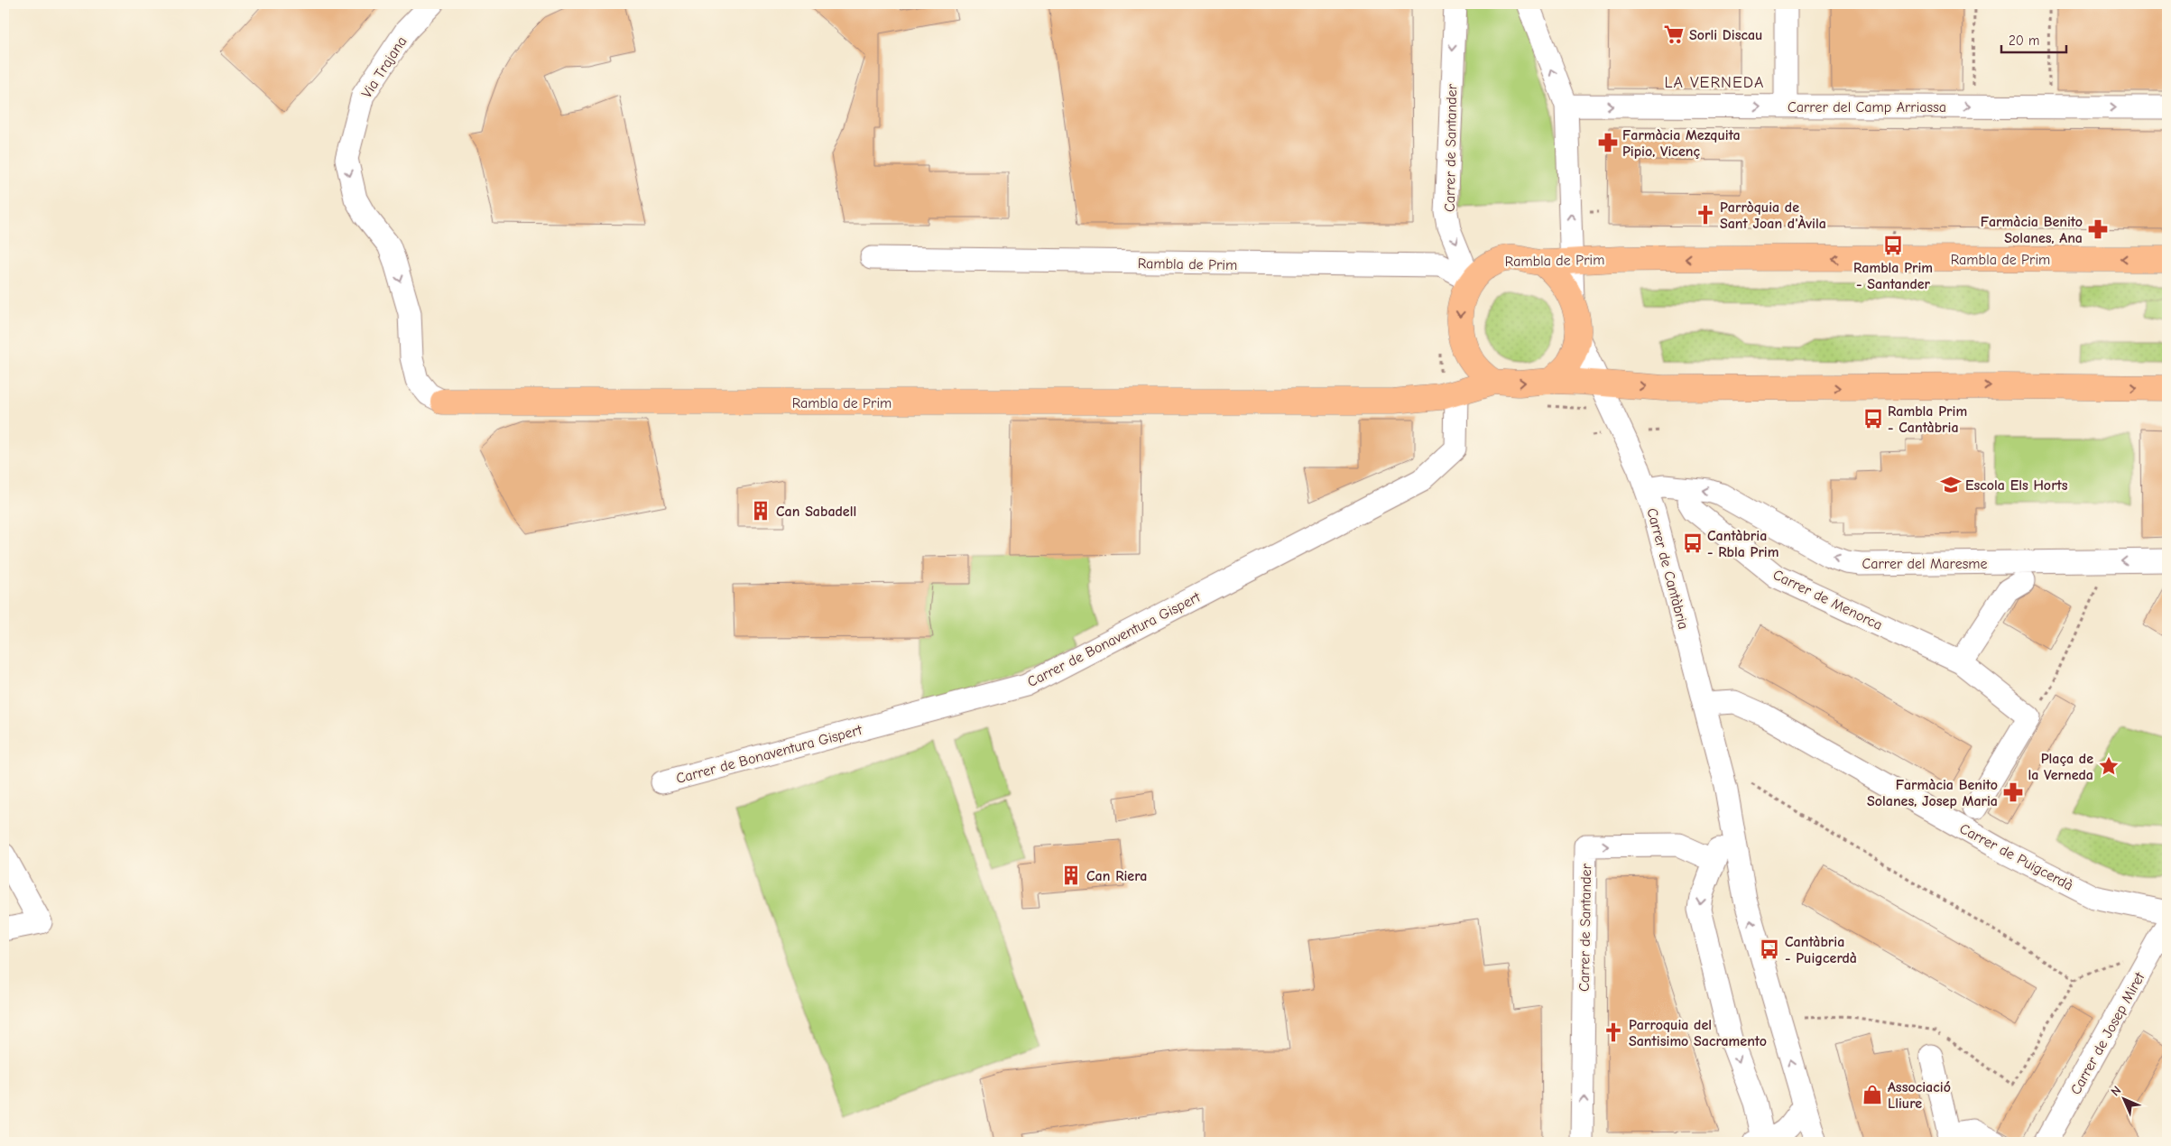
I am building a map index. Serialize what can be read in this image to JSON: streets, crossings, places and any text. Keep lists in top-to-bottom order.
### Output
{
  "streets": {
    "main road": ["Rambla de Prim"],
    "street": [
      "Via Trajana",
      "Carrer del Camp Arriassa",
      "Carrer de Santander",
      "Carrer del Maresme",
      "Carrer de Cantàbria",
      "Carrer de Menorca",
      "Carrer de Bonaventura Gispert",
      "Carrer de Puigcerdà",
      "Carrer de Josep Miret"
    ]
  },
  "crossings": [
    ["Via Trajana", "Rambla de Prim"],
    ["Carrer de Santander", "Rambla de Prim"],
    ["Carrer de Santander", "Carrer de Cantàbria"],
    ["Rambla de Prim", "Carrer de Cantàbria"],
    ["Rambla de Prim", "Carrer de Bonaventura Gispert"],
    ["Carrer del Maresme", "Carrer de Cantàbria"],
    ["Carrer de Cantàbria", "Carrer de Puigcerdà"]
  ],
  "one_way": ["Via Trajana", "Carrer del Camp Arriassa", "Carrer del Maresme"],
  "districts": ["LA VERNEDA"],
  "places": {
    "supermarket": ["Sorli Discau"],
    "pharmacy": ["Farmàcia Mezquita Pipio, Vicenç", "Farmàcia Benito Solanes, Ana", "Farmàcia Benito Solanes, Josep Maria"],
    "church": ["Parròquia de Sant Joan d'Àvila", "Parroquia del Santisimo Sacramento"],
    "bus stop": [
      "Rambla Prim - Santander",
      "Rambla Prim - Cantàbria",
      "Cantàbria - Rbla Prim",
      "Cantàbria - Puigcerdà"
    ],
    "school or university": ["Escola Els Horts"],
    "building": ["Can Sabadell", "Can Riera"],
    "place": ["Plaça de la Verneda"],
    "shop": ["Associació Lliure"]
  },
  "scale_bar": "20 m",
  "north": "top left"
}
